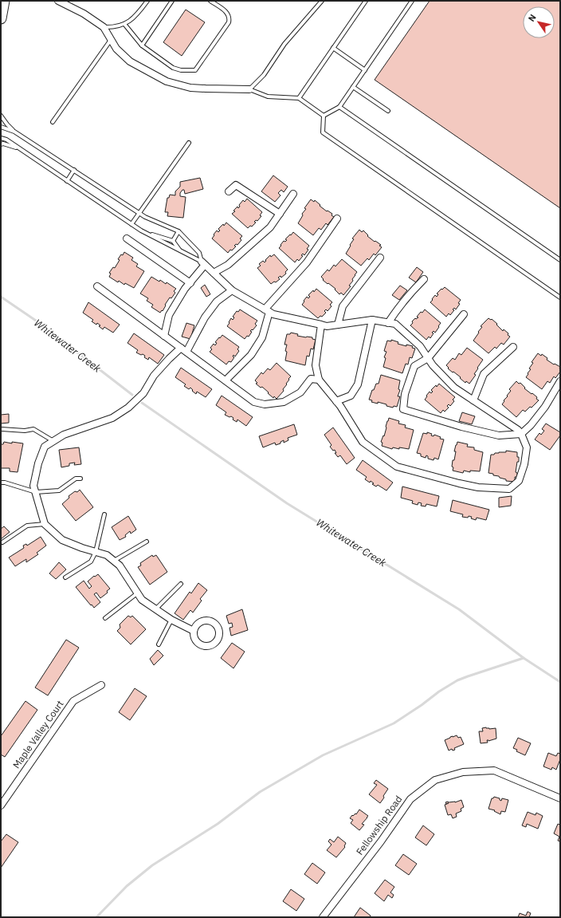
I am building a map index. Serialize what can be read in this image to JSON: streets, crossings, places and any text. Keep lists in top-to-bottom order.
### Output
{
  "streets": {
    "street": ["Maple Valley Court", "Fellowship Road"]
  },
  "water": ["Whitewater Creek"],
  "north": "top left"
}
